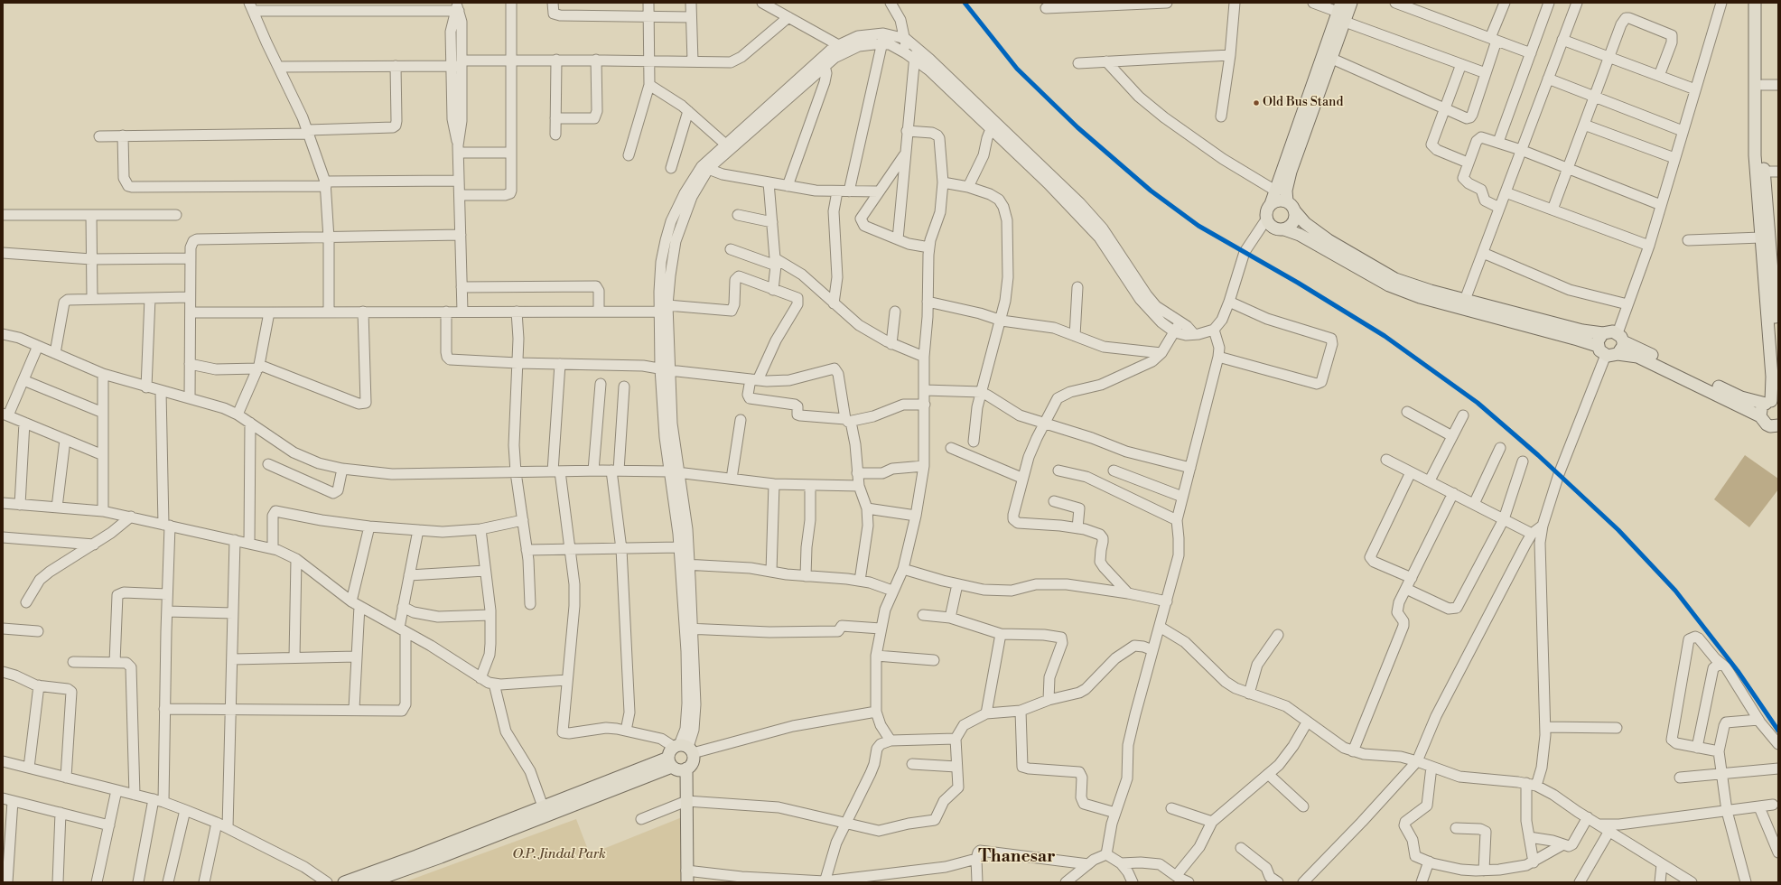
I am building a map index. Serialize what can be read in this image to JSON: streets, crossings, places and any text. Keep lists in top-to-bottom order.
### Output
{
  "districts": ["Thanesar"],
  "parks": ["O.P. Jindal Park"],
  "places": ["Old Bus Stand"]
}
